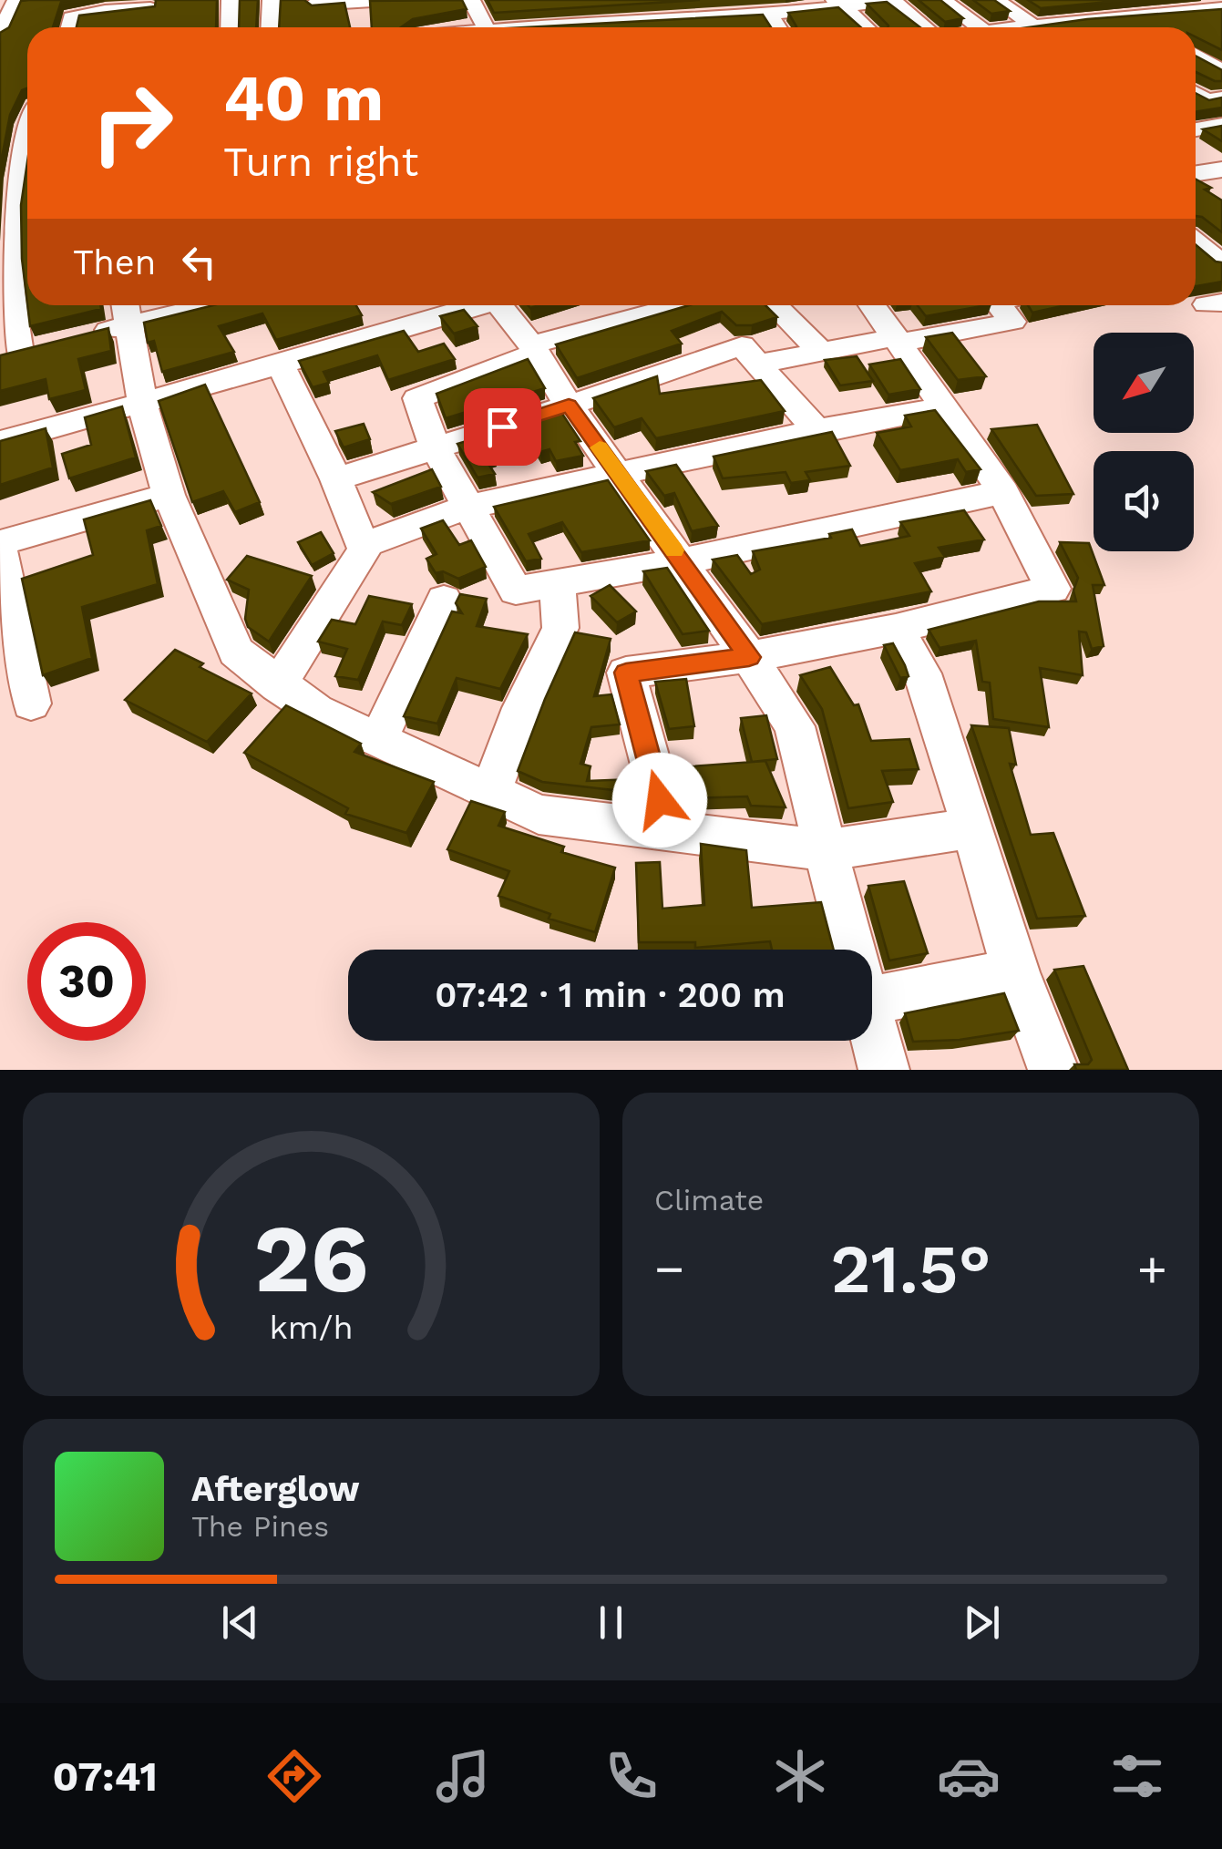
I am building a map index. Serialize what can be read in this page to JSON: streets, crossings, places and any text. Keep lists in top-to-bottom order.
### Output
{
  "north": "bottom left",
  "page": {
    "turn": ["40 m", "Turn right"],
    "then": "Then",
    "limit": "30",
    "trip": "07:42 · 1 min · 200 m",
    "tile": "Climate",
    "heat": ["−", "21.5°", "+"],
    "song": ["Afterglow", "The Pines"],
    "tabs": "07:41",
    "gauge": ["26", "km/h"]
  }
}
